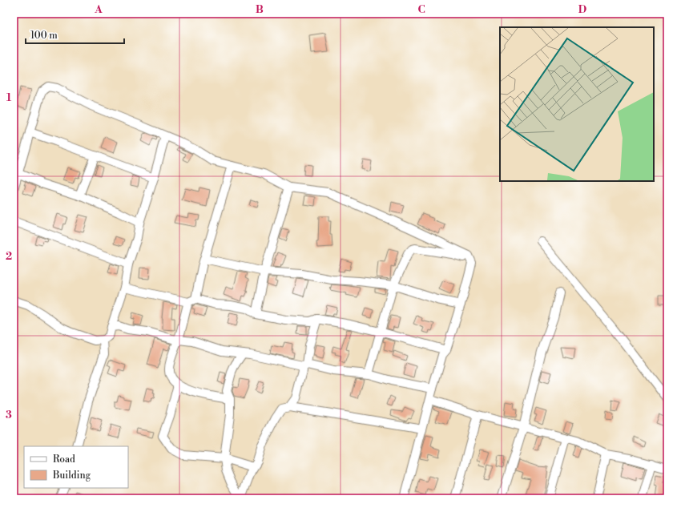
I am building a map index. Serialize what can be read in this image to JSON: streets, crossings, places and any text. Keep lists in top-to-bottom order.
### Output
{
  "legend": ["Road", "Building"],
  "scale_bar": "100 m",
  "grid": {
    "columns": [
      "A",
      "B",
      "C",
      "D"
    ],
    "rows": ["1", "2", "3"]
  }
}
